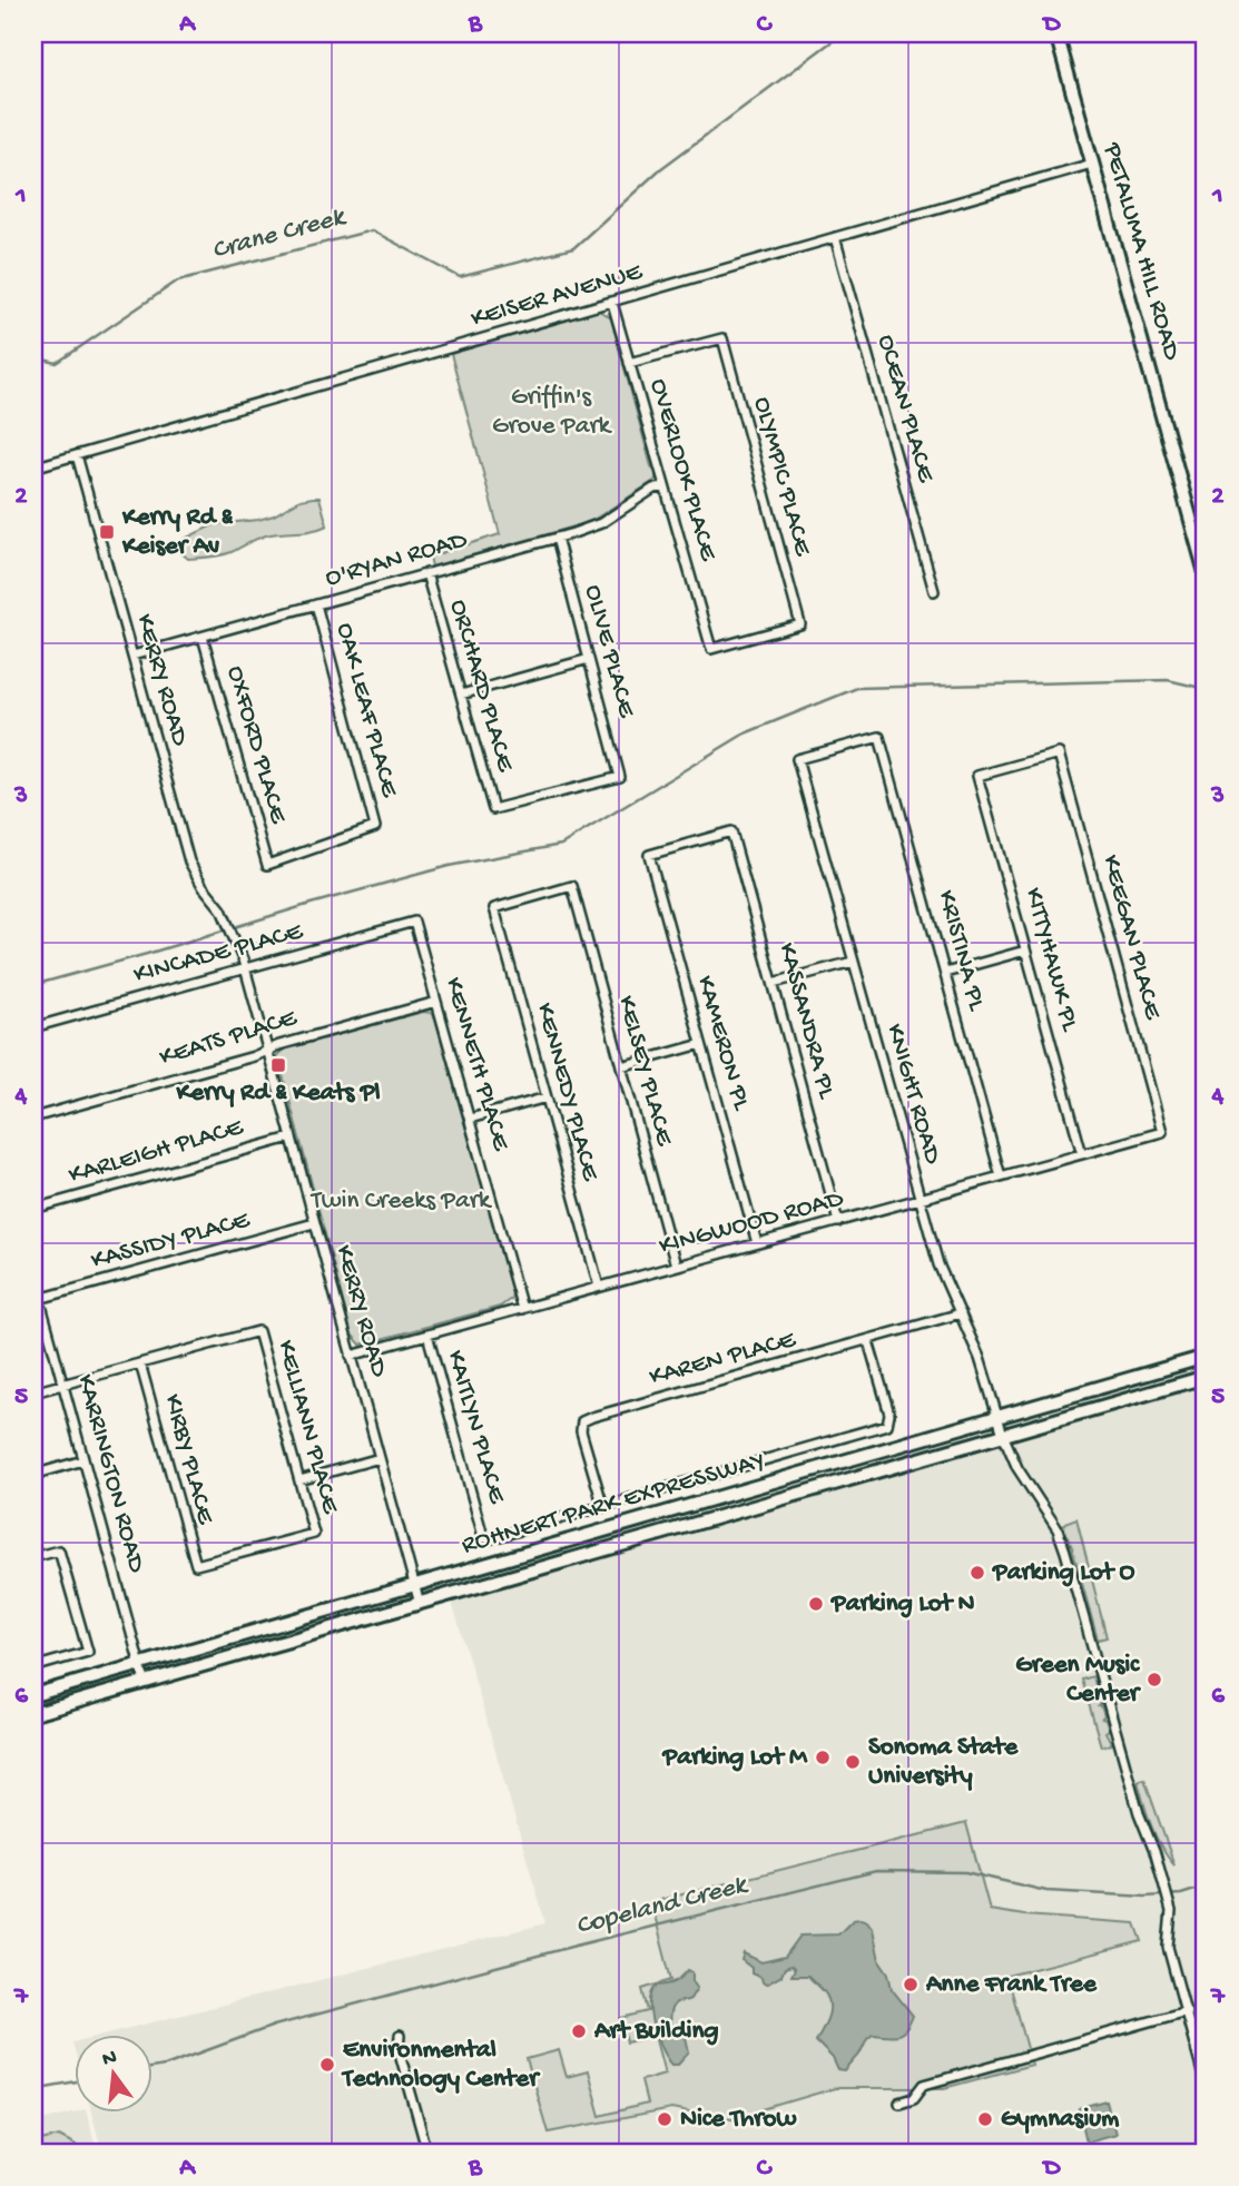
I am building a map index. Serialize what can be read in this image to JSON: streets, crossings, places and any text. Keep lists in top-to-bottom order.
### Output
{
  "streets": {
    "main road": ["PETALUMA HILL ROAD", "ROHNERT PARK EXPRESSWAY"],
    "street": [
      "KEISER AVENUE",
      "OCEAN PLACE",
      "OVERLOOK PLACE",
      "OLYMPIC PLACE",
      "O'RYAN ROAD",
      "OLIVE PLACE",
      "KERRY ROAD",
      "ORCHARD PLACE",
      "OAK LEAF PLACE",
      "OXFORD PLACE",
      "KEEGAN PLACE",
      "KRISTINA PL",
      "KINCADE PLACE",
      "KITTYHAWK PL",
      "KASSANDRA PL",
      "KEATS PLACE",
      "KAMERON PL",
      "KENNETH PLACE",
      "KELSEY PLACE",
      "KENNEDY PLACE",
      "KNIGHT ROAD",
      "KARLEIGH PLACE",
      "KINGWOOD ROAD",
      "KASSIDY PLACE",
      "KAREN PLACE",
      "KELLIANN PLACE",
      "KAITLYN PLACE",
      "KIRBY PLACE",
      "KARRINGTON ROAD"
    ]
  },
  "crossings": [
    ["PETALUMA HILL ROAD", "KEISER AVENUE"],
    ["KEISER AVENUE", "OCEAN PLACE"],
    ["KEISER AVENUE", "OVERLOOK PLACE"],
    ["KEISER AVENUE", "KERRY ROAD"],
    ["OVERLOOK PLACE", "OLYMPIC PLACE"],
    ["OVERLOOK PLACE", "O'RYAN ROAD"],
    ["O'RYAN ROAD", "OLIVE PLACE"],
    ["O'RYAN ROAD", "KERRY ROAD"],
    ["O'RYAN ROAD", "ORCHARD PLACE"],
    ["O'RYAN ROAD", "OAK LEAF PLACE"],
    ["O'RYAN ROAD", "OXFORD PLACE"],
    ["OLIVE PLACE", "ORCHARD PLACE"],
    ["KERRY ROAD", "KINCADE PLACE"],
    ["KERRY ROAD", "KEATS PLACE"],
    ["KERRY ROAD", "KARLEIGH PLACE"],
    ["KERRY ROAD", "KINGWOOD ROAD"],
    ["KERRY ROAD", "KASSIDY PLACE"],
    ["KERRY ROAD", "ROHNERT PARK EXPRESSWAY"],
    ["OAK LEAF PLACE", "OXFORD PLACE"],
    ["KEEGAN PLACE", "KITTYHAWK PL"],
    ["KEEGAN PLACE", "KINGWOOD ROAD"],
    ["KRISTINA PL", "KNIGHT ROAD"],
    ["KRISTINA PL", "KINGWOOD ROAD"],
    ["KINCADE PLACE", "KENNETH PLACE"],
    ["KITTYHAWK PL", "KINGWOOD ROAD"],
    ["KASSANDRA PL", "KAMERON PL"],
    ["KASSANDRA PL", "KINGWOOD ROAD"],
    ["KEATS PLACE", "KENNETH PLACE"],
    ["KAMERON PL", "KINGWOOD ROAD"],
    ["KENNETH PLACE", "KINGWOOD ROAD"],
    ["KELSEY PLACE", "KENNEDY PLACE"],
    ["KELSEY PLACE", "KINGWOOD ROAD"],
    ["KENNEDY PLACE", "KINGWOOD ROAD"],
    ["KNIGHT ROAD", "KINGWOOD ROAD"],
    ["KNIGHT ROAD", "KAREN PLACE"],
    ["KNIGHT ROAD", "ROHNERT PARK EXPRESSWAY"],
    ["KINGWOOD ROAD", "KAITLYN PLACE"],
    ["KASSIDY PLACE", "KARRINGTON ROAD"],
    ["KAREN PLACE", "KAITLYN PLACE"],
    ["KELLIANN PLACE", "KIRBY PLACE"],
    ["KARRINGTON ROAD", "ROHNERT PARK EXPRESSWAY"]
  ],
  "water": ["Crane Creek", "Copeland Creek"],
  "parks": ["Griffin's Grove Park", "Twin Creeks Park"],
  "places": {
    "transit": ["Kerry Rd & Keiser Av", "Kerry Rd & Keats Pl"],
    "other": [
      "Parking Lot O",
      "Parking Lot N",
      "Green Music Center",
      "Parking Lot M",
      "Sonoma State University",
      "Anne Frank Tree",
      "Art Building",
      "Environmental Technology Center",
      "Nice Throw",
      "Gymnasium"
    ]
  },
  "north": "top",
  "grid": {
    "columns": [
      "A",
      "B",
      "C",
      "D"
    ],
    "rows": [
      "1",
      "2",
      "3",
      "4",
      "5",
      "6",
      "7"
    ]
  }
}
